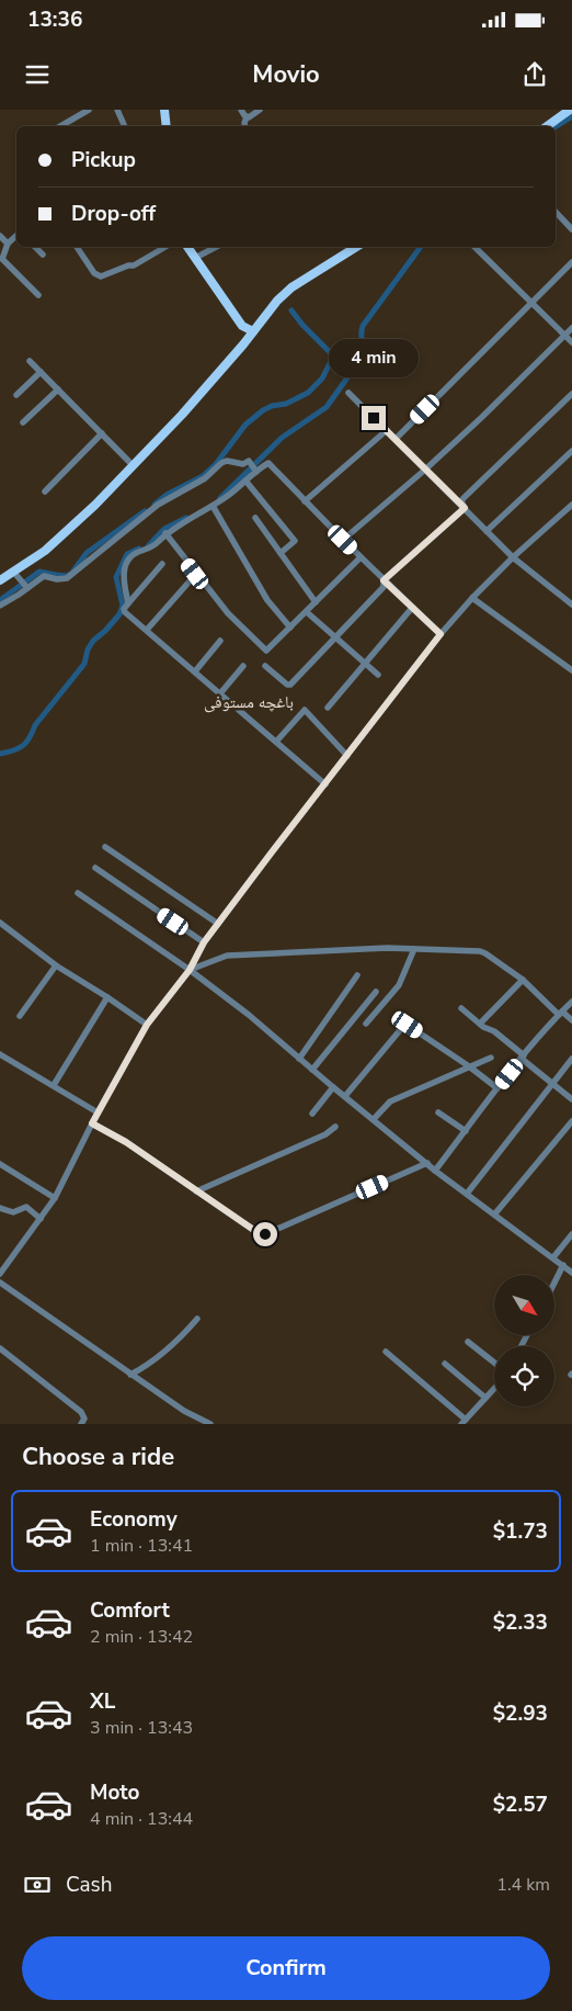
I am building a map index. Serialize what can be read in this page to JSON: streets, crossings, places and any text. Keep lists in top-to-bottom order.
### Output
{
  "districts": ["باغچه مستوفی"],
  "north": "bottom right",
  "page": {
    "status": "13:36",
    "header": "Movio",
    "banner": ["Pickup", "Drop-off"],
    "bubble": "4 min",
    "heading": "Choose a ride",
    "list": [
      {
        "name": "Economy",
        "note": "1 min · 13:41",
        "value": "$1.73"
      },
      {
        "name": "Comfort",
        "note": "2 min · 13:42",
        "value": "$2.33"
      },
      {
        "name": "XL",
        "note": "3 min · 13:43",
        "value": "$2.93"
      },
      {
        "name": "Moto",
        "note": "4 min · 13:44",
        "value": "$2.57"
      }
    ],
    "pay": ["Cash", "1.4 km"],
    "buttons": "Confirm"
  }
}
